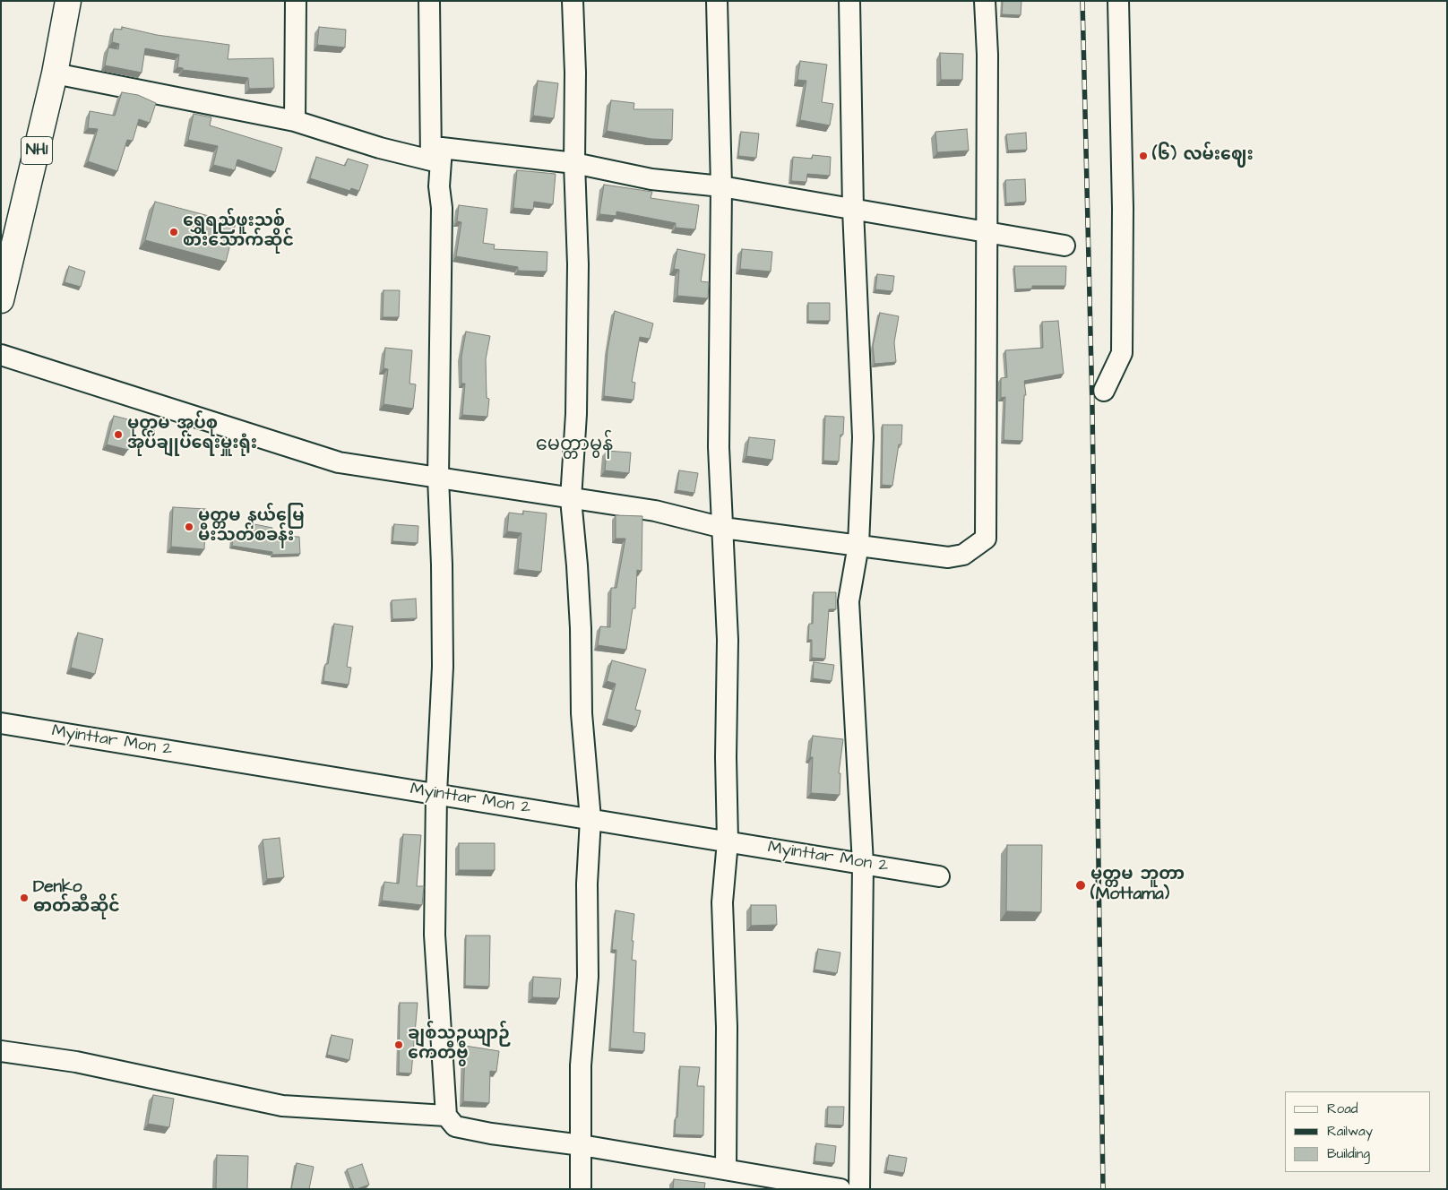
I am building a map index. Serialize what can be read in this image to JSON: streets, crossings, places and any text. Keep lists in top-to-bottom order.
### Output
{
  "streets": {
    "highway": ["NH1"],
    "street": ["Myinttar Mon 2"]
  },
  "districts": ["မေတ္တာမွန်"],
  "places": [
    "(၆) လမ်းဈေး",
    "ရွှေရည်ဖူးသစ် စားသောက်ဆိုင်",
    "မုတ္တမ အုပ်စု အုပ်ချုပ်ရေးမှူးရုံး",
    "မုတ္တမ နယ်မြေ မီးသတ်စခန်း",
    "မုတ္တမ ဘူတာ (Mottama)",
    "Denko ဓာတ်ဆီဆိုင်",
    "ချစ်သူဥယျာဉ် ကေတီဗွီ"
  ],
  "legend": ["Road", "Railway", "Building"]
}
